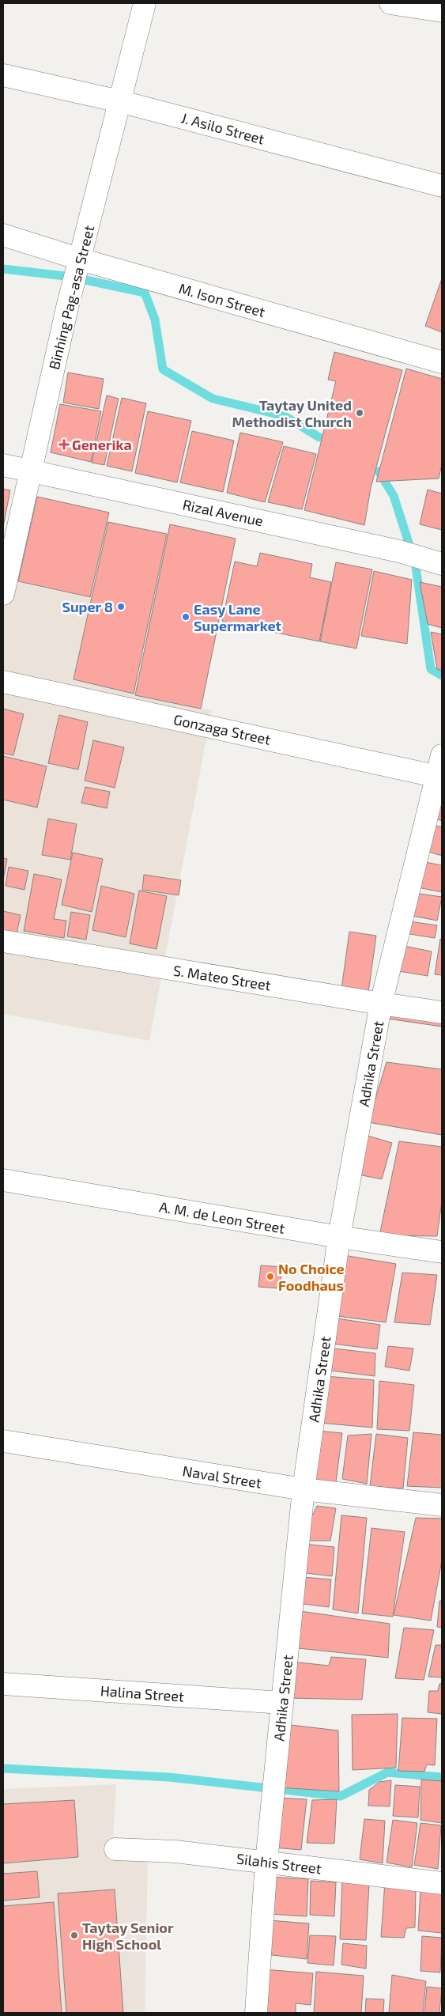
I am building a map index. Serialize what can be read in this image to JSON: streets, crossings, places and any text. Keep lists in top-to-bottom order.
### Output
{
  "streets": {
    "street": [
      "J. Asilo Street",
      "Binhing Pag-asa Street",
      "M. Ison Street",
      "Rizal Avenue",
      "Gonzaga Street",
      "S. Mateo Street",
      "Adhika Street",
      "A. M. de Leon Street",
      "Naval Street",
      "Halina Street",
      "Silahis Street"
    ]
  },
  "crossings": [
    ["J. Asilo Street", "Binhing Pag-asa Street"],
    ["Binhing Pag-asa Street", "M. Ison Street"],
    ["Binhing Pag-asa Street", "Rizal Avenue"],
    ["Gonzaga Street", "Adhika Street"],
    ["S. Mateo Street", "Adhika Street"],
    ["Adhika Street", "A. M. de Leon Street"],
    ["Adhika Street", "Naval Street"],
    ["Adhika Street", "Halina Street"],
    ["Adhika Street", "Silahis Street"]
  ],
  "places": {
    "other": [
      "Taytay United Methodist Church",
      "Super 8",
      "Easy Lane Supermarket",
      "No Choice Foodhaus",
      "Taytay Senior High School"
    ],
    "health": ["Generika"]
  }
}
